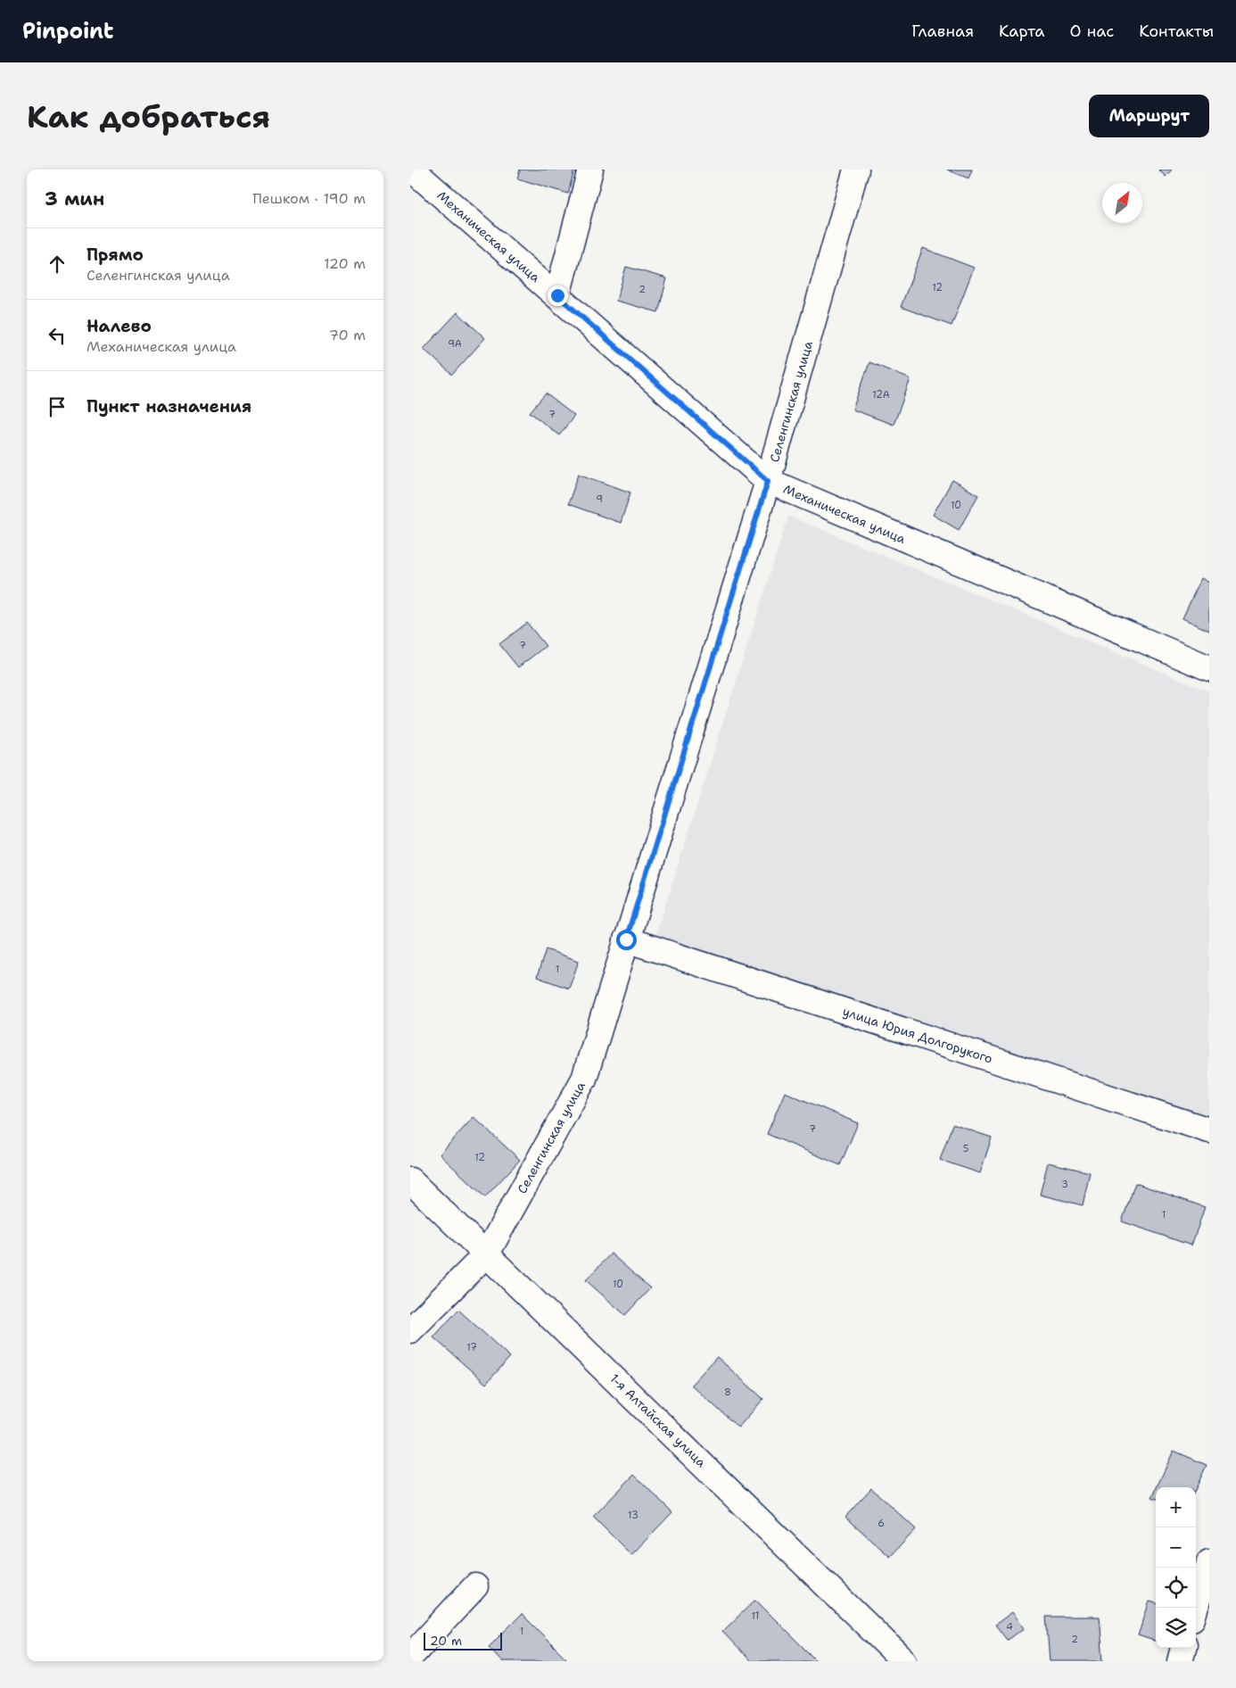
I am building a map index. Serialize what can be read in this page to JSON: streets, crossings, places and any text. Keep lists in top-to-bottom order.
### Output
{
  "streets": {
    "street": [
      "Механическая улица",
      "Селенгинская улица",
      "улица Юрия Долгорукого",
      "1-я Алтайская улица"
    ]
  },
  "crossings": [
    ["Механическая улица", "Селенгинская улица"],
    ["Селенгинская улица", "улица Юрия Долгорукого"],
    ["Селенгинская улица", "1-я Алтайская улица"]
  ],
  "house_numbers": [
    "12",
    "2",
    "9А",
    "12А",
    "7",
    "9",
    "10",
    "7",
    "1",
    "7",
    "5",
    "12",
    "3",
    "1",
    "10",
    "17",
    "8",
    "13",
    "6",
    "11",
    "4",
    "1",
    "2"
  ],
  "scale_bar": "20 m",
  "north": "top right",
  "page": {
    "header": "Pinpoint",
    "nav": [
      "Главная",
      "Карта",
      "О нас",
      "Контакты"
    ],
    "buttons": "Маршрут",
    "title": "Как добраться",
    "heading": ["3 мин", "Пешком · 190 m"],
    "list": [
      ["Прямо", "Селенгинская улица", "120 m"],
      ["Налево", "Механическая улица", "70 m"],
      "Пункт назначения"
    ],
    "map_buttons": ["+", "−"],
    "scale": "20 m"
  }
}
